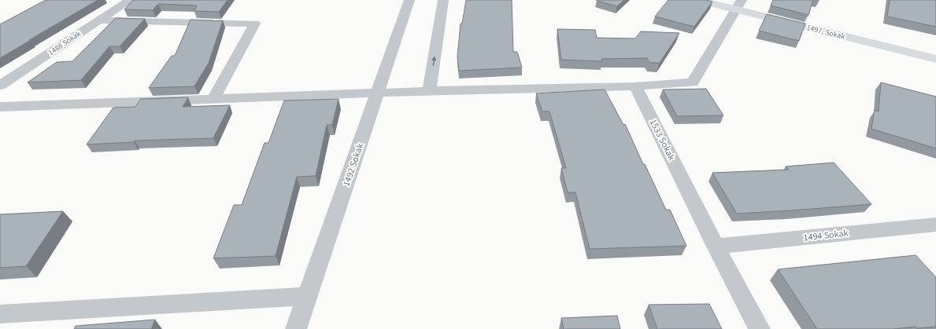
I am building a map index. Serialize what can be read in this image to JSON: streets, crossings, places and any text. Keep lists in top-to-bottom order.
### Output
{
  "streets": {
    "street": [
      "1497. Sokak",
      "1488 Sokak",
      "1533 Sokak",
      "1492 Sokak",
      "1494 Sokak"
    ]
  },
  "crossings": [
    ["1533 Sokak", "1494 Sokak"]
  ]
}
